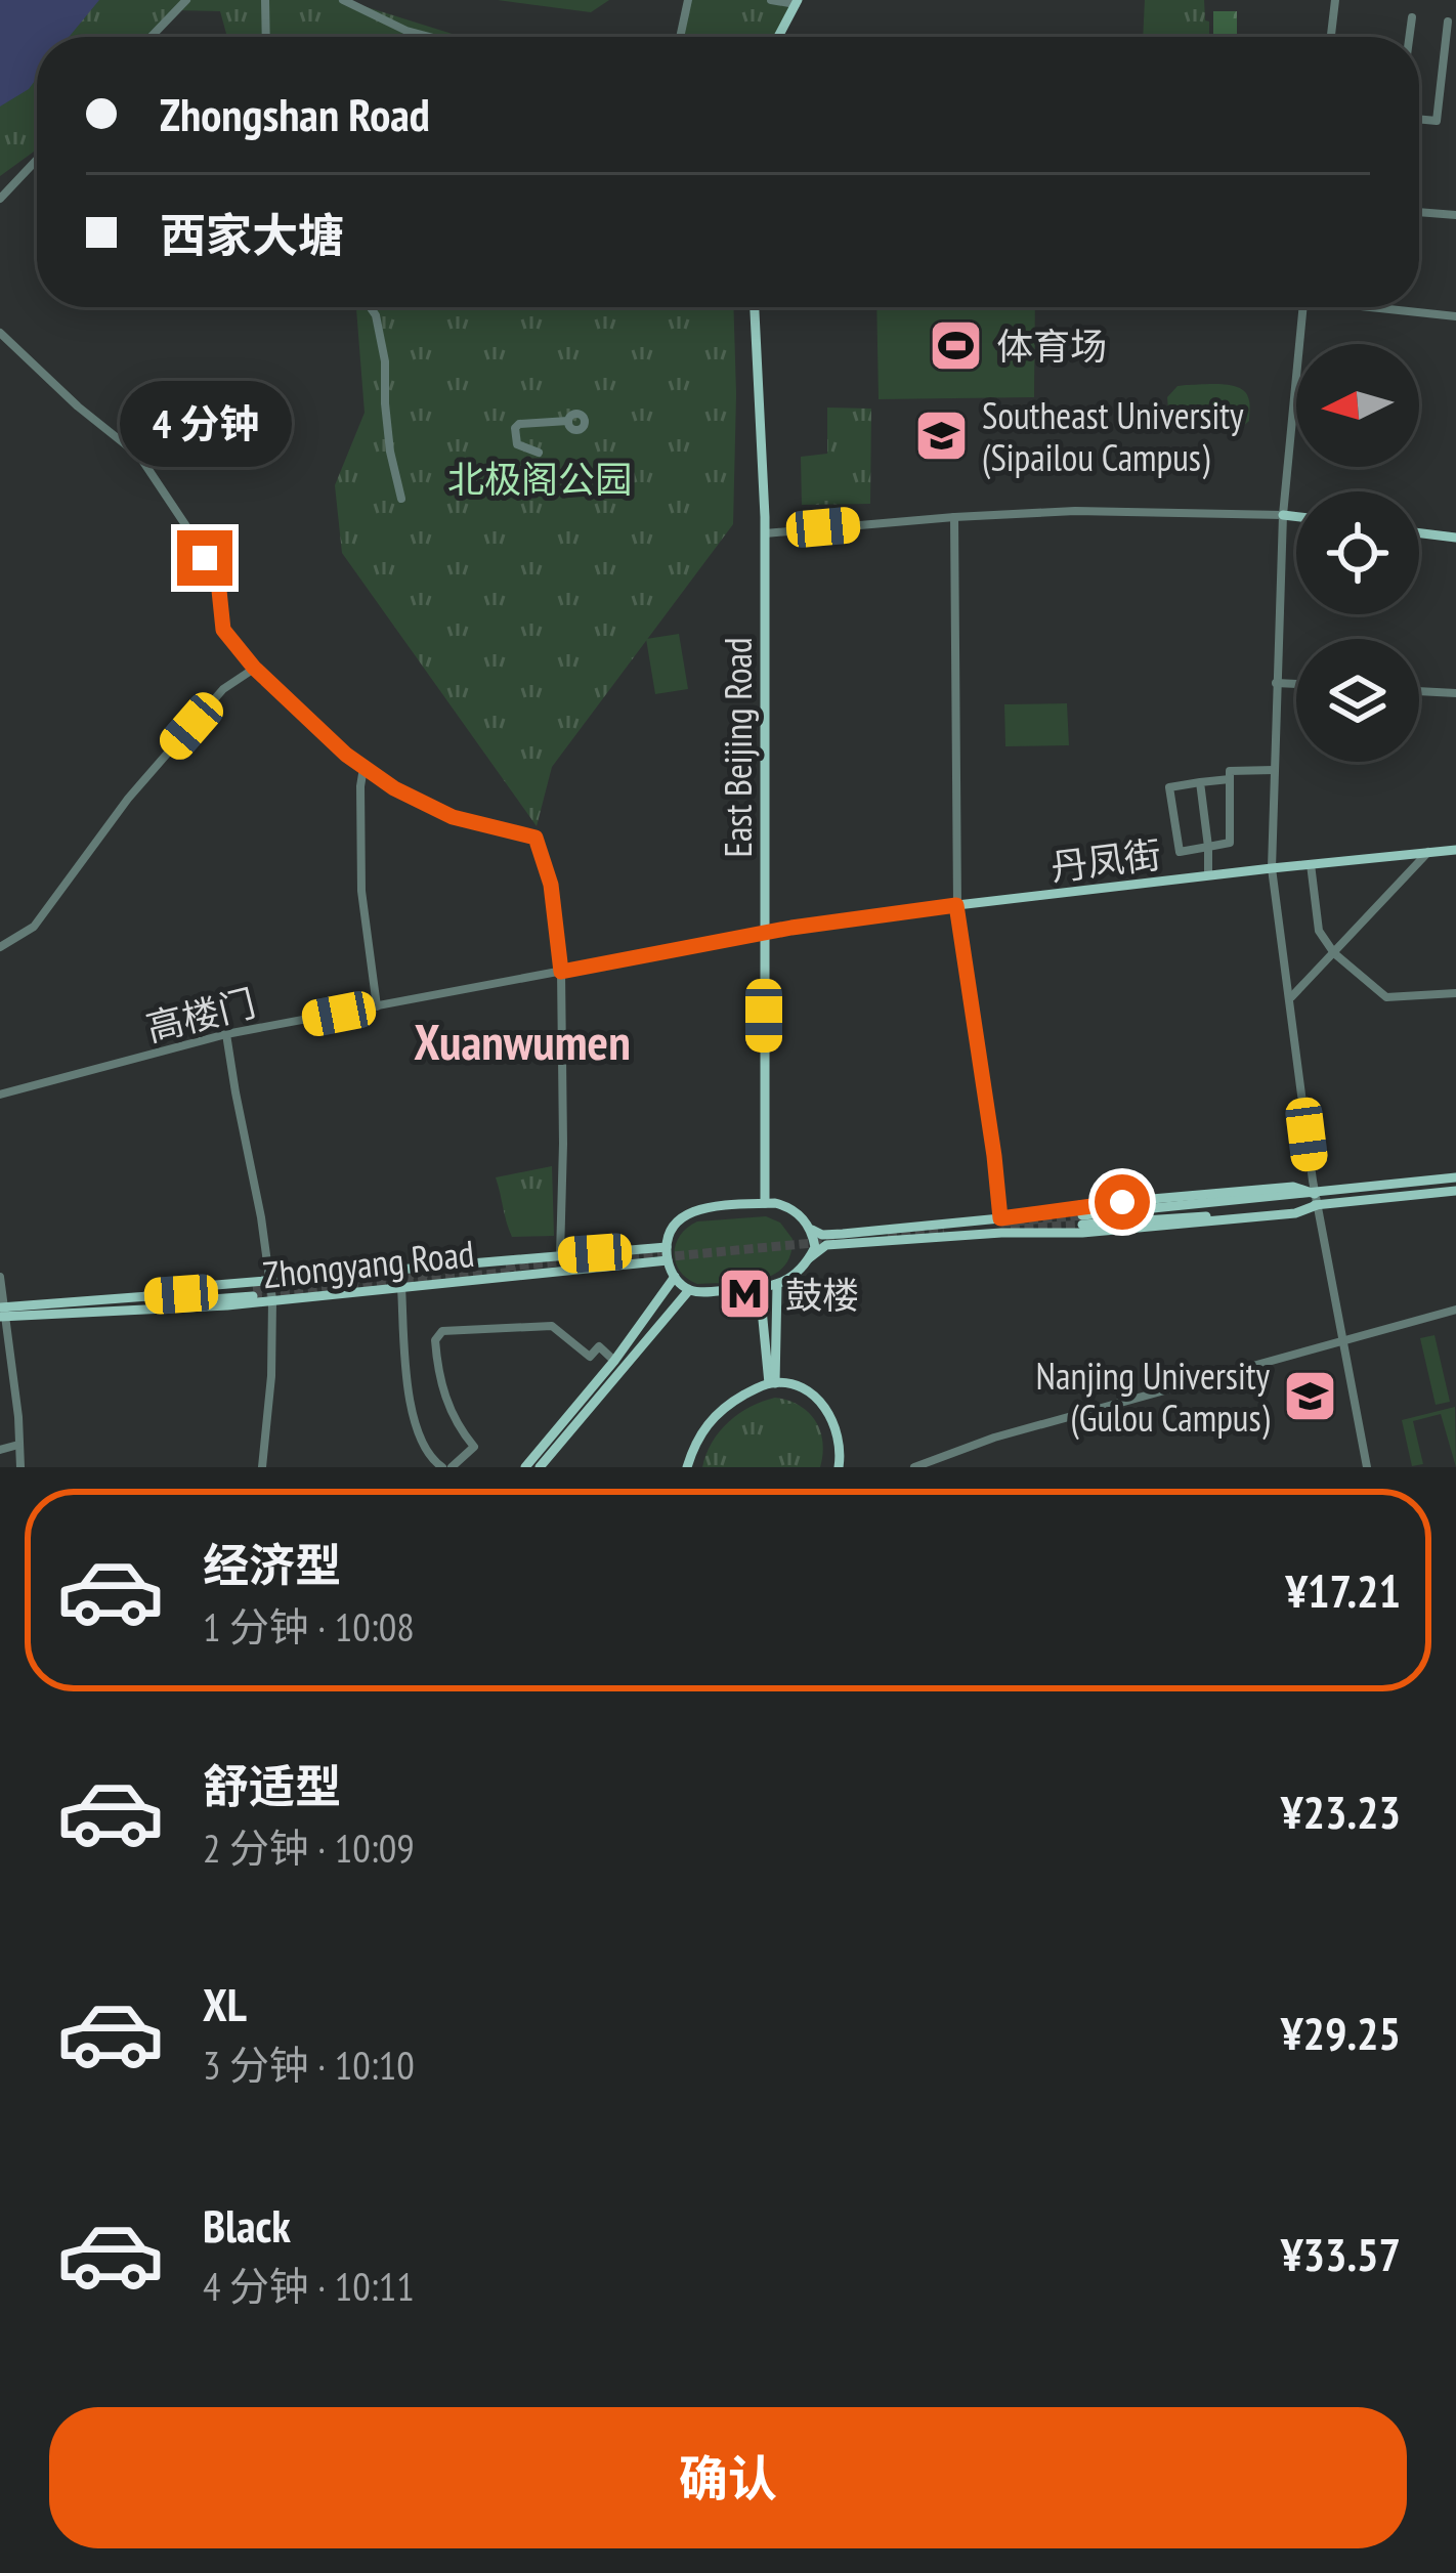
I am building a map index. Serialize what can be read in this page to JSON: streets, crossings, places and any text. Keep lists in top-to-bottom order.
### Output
{
  "streets": {
    "main road": ["East Beijing Road", "丹凤街", "Zhongyang Road"],
    "street": ["高楼门"]
  },
  "crossings": [
    ["East Beijing Road", "丹凤街"],
    ["East Beijing Road", "高楼门"],
    ["East Beijing Road", "Zhongyang Road"],
    ["丹凤街", "高楼门"]
  ],
  "districts": ["Xuanwumen"],
  "parks": ["北极阁公园"],
  "places": {
    "sports": ["体育场"],
    "school or university": ["Southeast University (Sipailou Campus)", "Nanjing University (Gulou Campus)"],
    "metro station": ["鼓楼"]
  },
  "north": "left",
  "page": {
    "banner": ["Zhongshan Road", "西家大塘"],
    "bubble": "4 分钟",
    "list": [
      {
        "name": "经济型",
        "note": "1 分钟 · 10:08",
        "value": "¥17.21"
      },
      {
        "name": "舒适型",
        "note": "2 分钟 · 10:09",
        "value": "¥23.23"
      },
      {
        "name": "XL",
        "note": "3 分钟 · 10:10",
        "value": "¥29.25"
      },
      {
        "name": "Black",
        "note": "4 分钟 · 10:11",
        "value": "¥33.57"
      }
    ],
    "buttons": "确认"
  }
}
